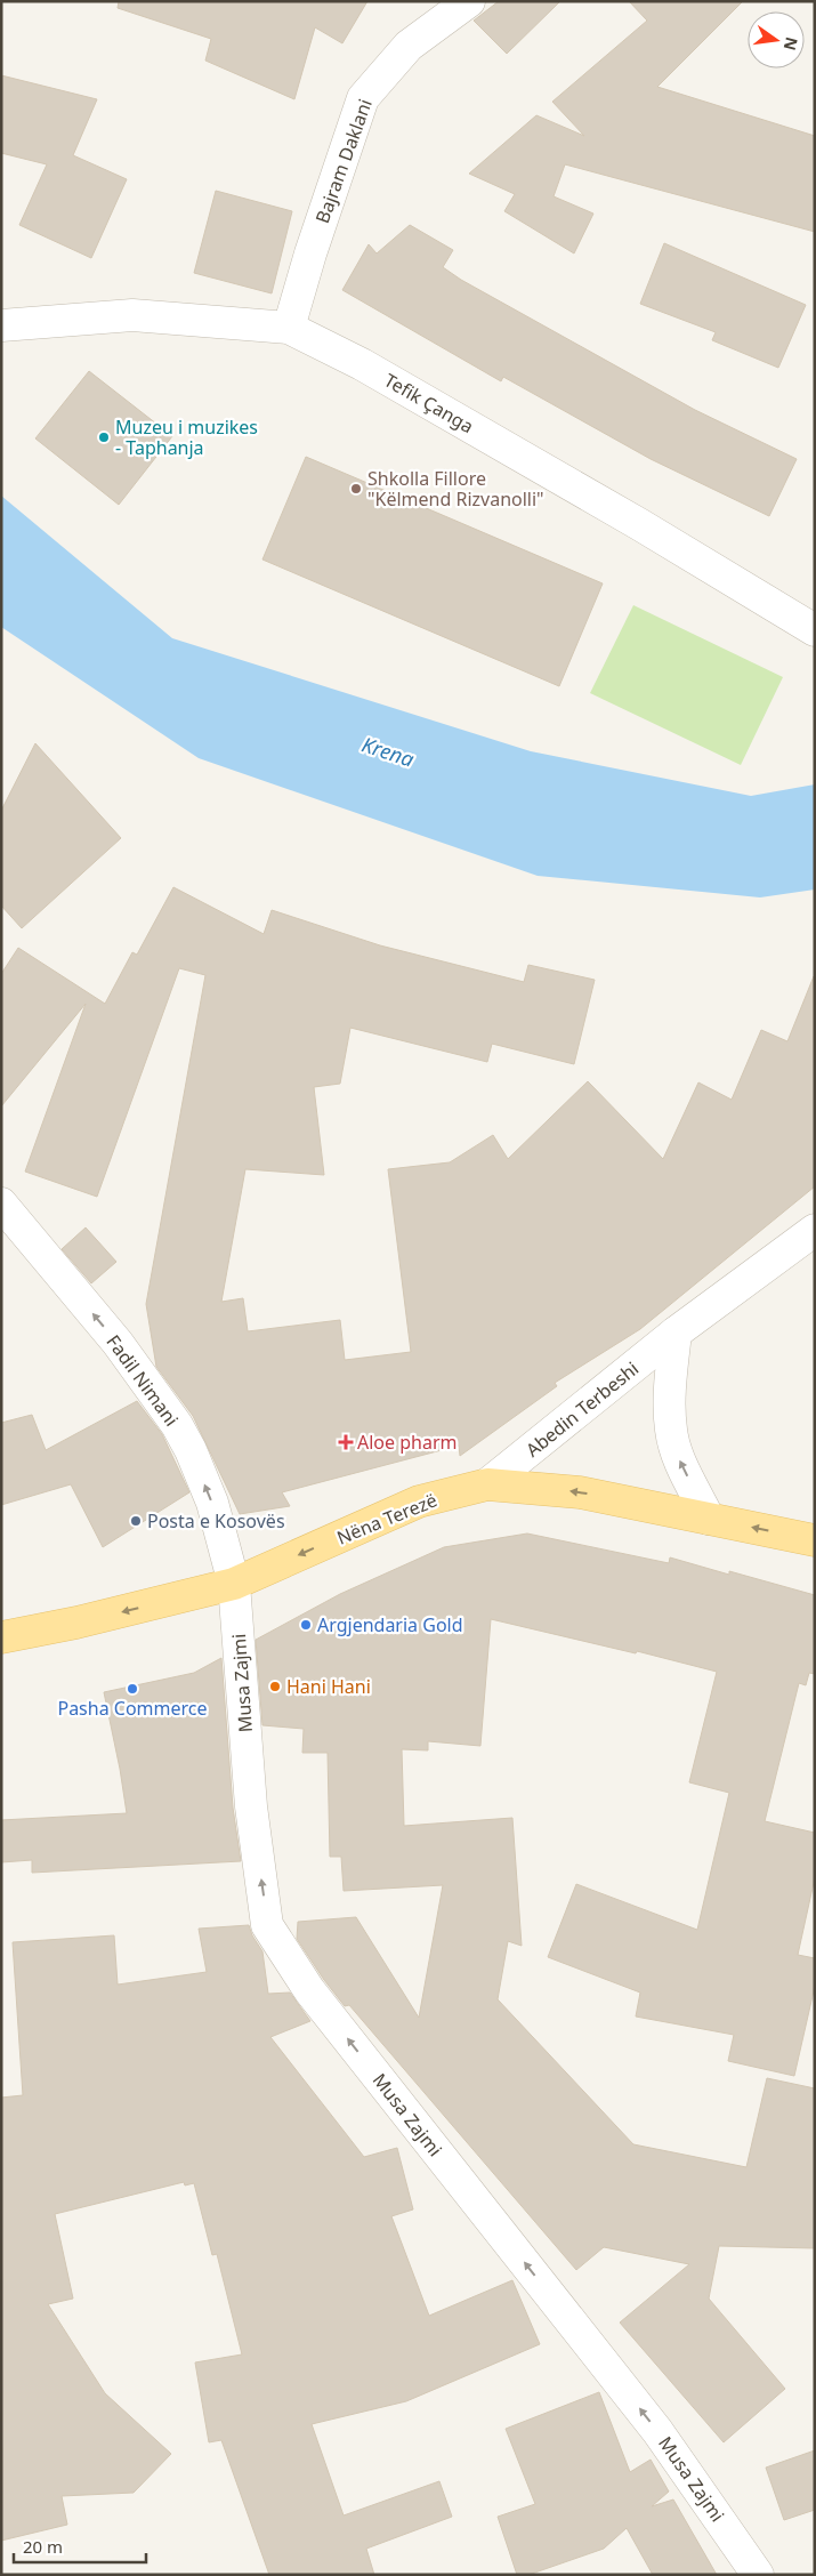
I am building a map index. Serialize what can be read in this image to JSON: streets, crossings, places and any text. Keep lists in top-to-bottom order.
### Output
{
  "streets": {
    "main road": ["Nëna Terezë"],
    "street": [
      "Bajram Daklani",
      "Tefik Çanga",
      "Fadil Nimani",
      "Abedin Terbeshi",
      "Musa Zajmi"
    ]
  },
  "crossings": [
    ["Bajram Daklani", "Tefik Çanga"],
    ["Fadil Nimani", "Nëna Terezë"],
    ["Fadil Nimani", "Musa Zajmi"],
    ["Abedin Terbeshi", "Nëna Terezë"],
    ["Nëna Terezë", "Musa Zajmi"]
  ],
  "one_way": ["Fadil Nimani", "Nëna Terezë", "Musa Zajmi"],
  "water": ["Krena"],
  "places": {
    "other": [
      "Muzeu i muzikes - Taphanja",
      "Shkolla Fillore \"Këlmend Rizvanolli\"",
      "Posta e Kosovës",
      "Argjendaria Gold",
      "Hani Hani",
      "Pasha Commerce"
    ],
    "health": ["Aloe pharm"]
  },
  "scale_bar": "20 m",
  "north": "right"
}
